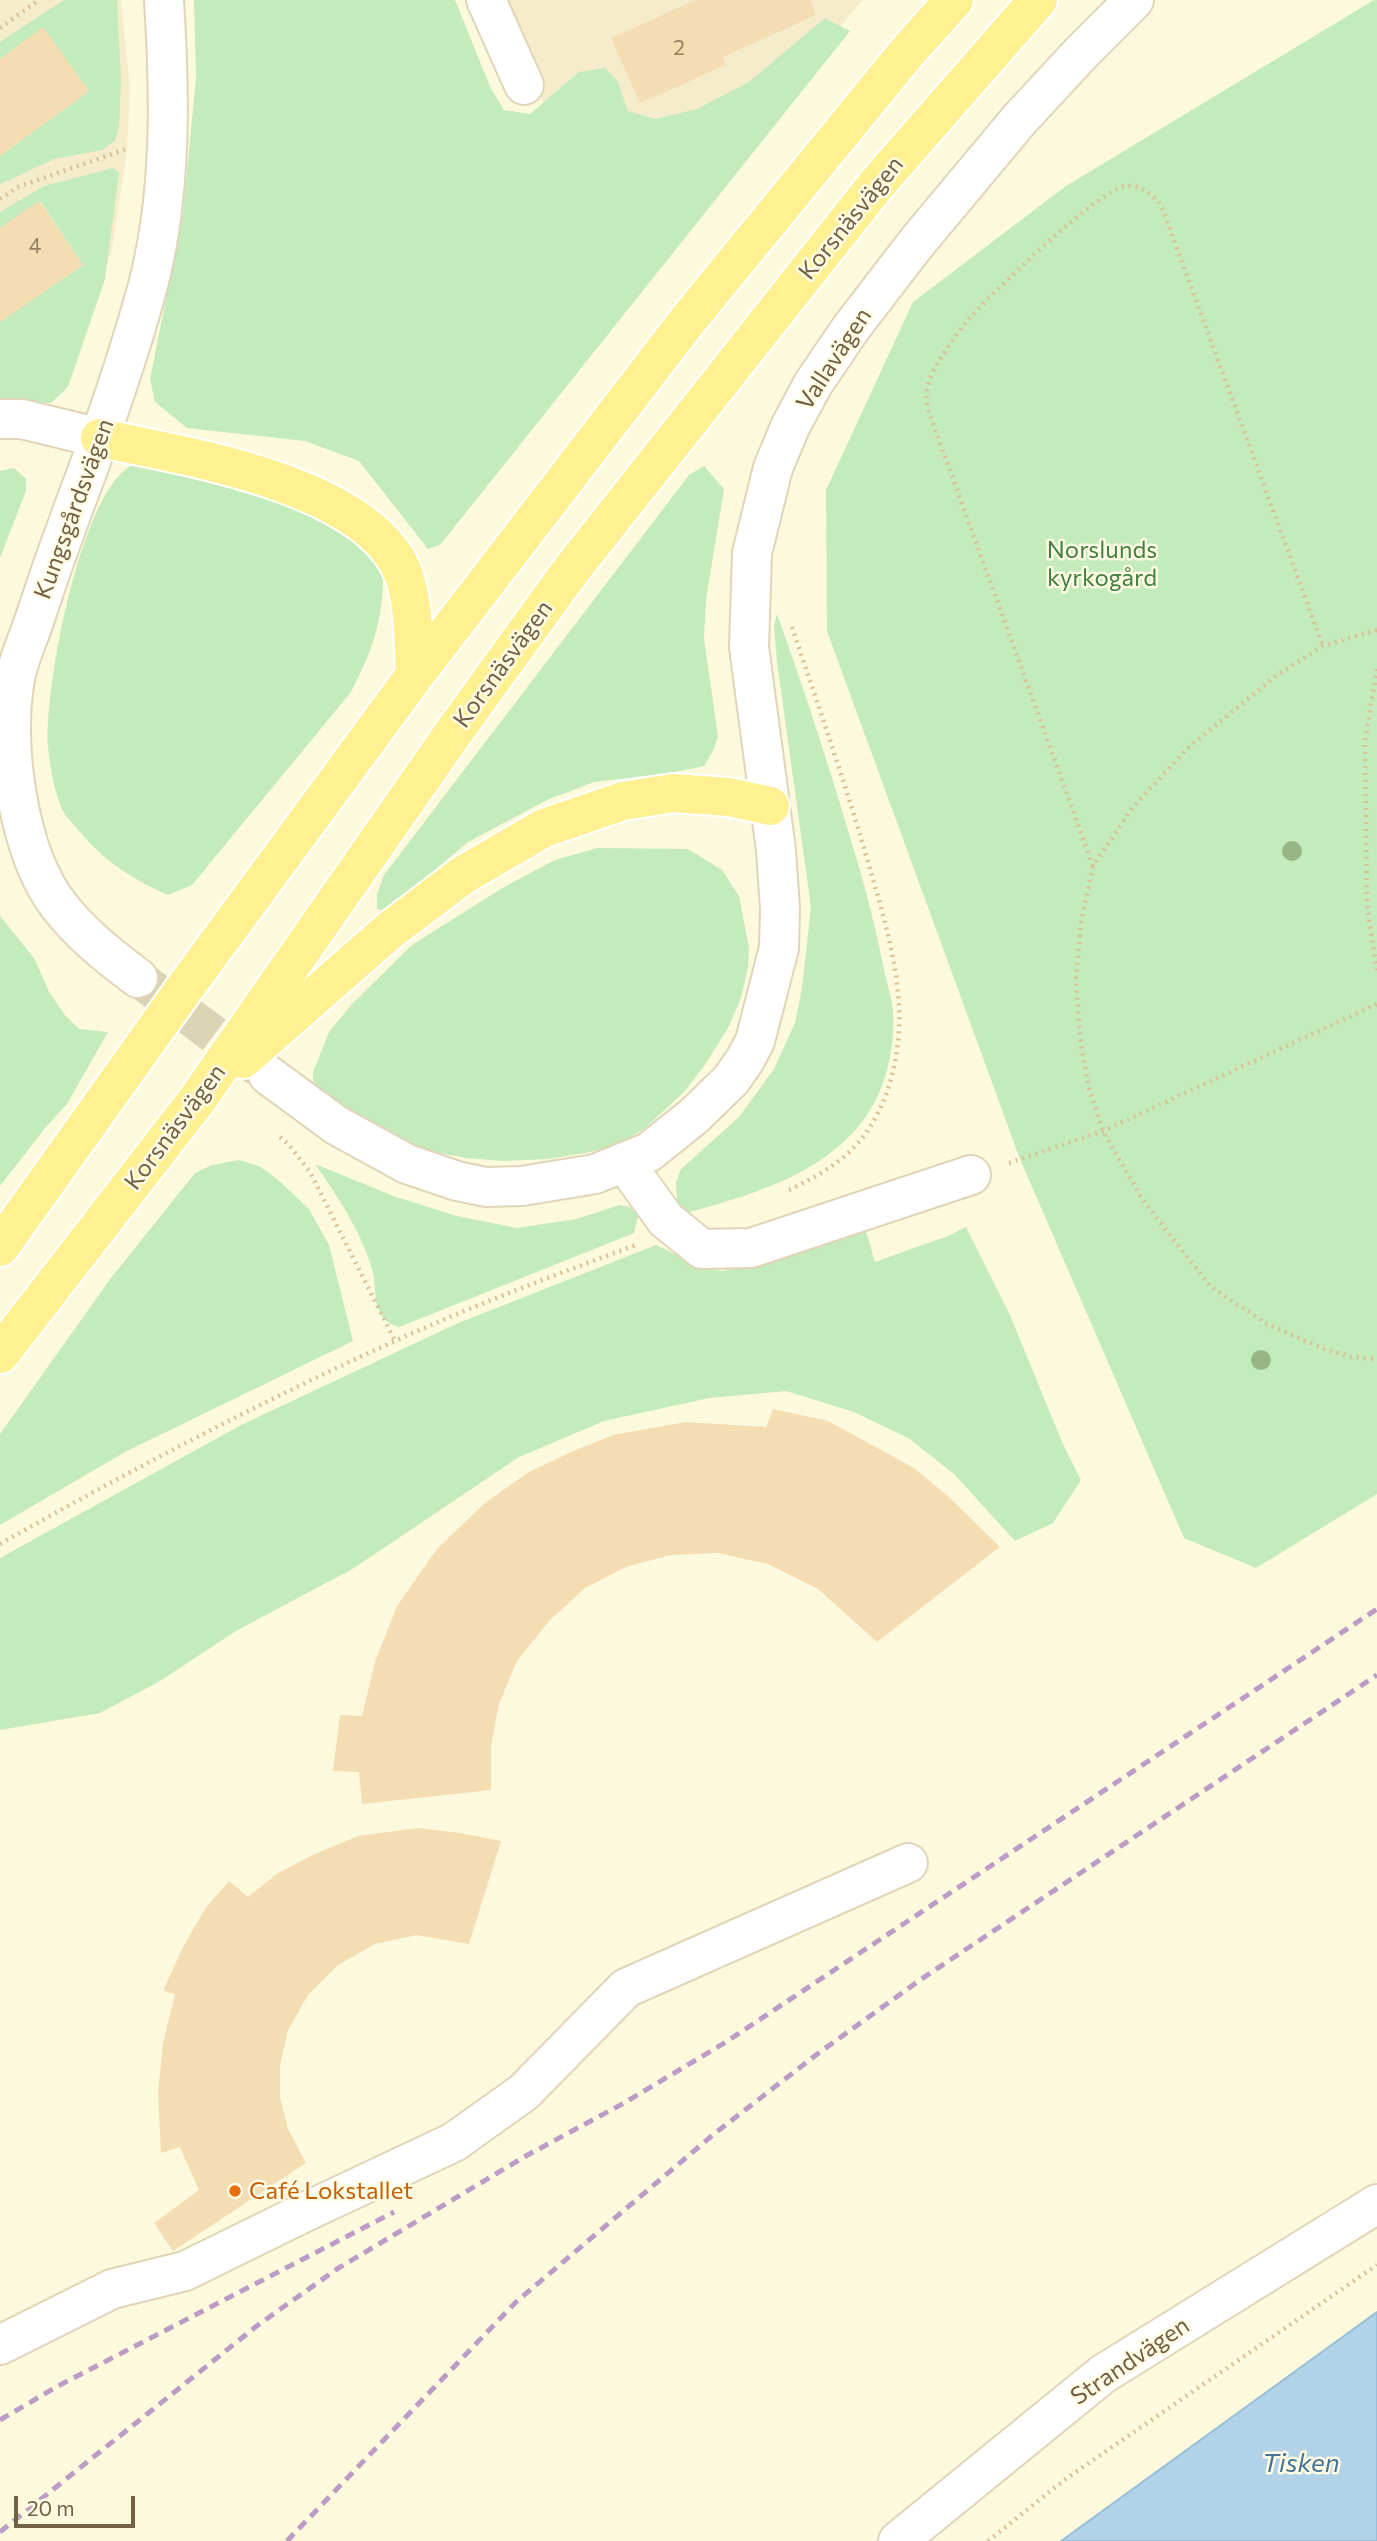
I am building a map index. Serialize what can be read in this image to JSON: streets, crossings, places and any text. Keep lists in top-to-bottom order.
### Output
{
  "streets": {
    "main road": ["Korsnäsvägen"],
    "street": ["Vallavägen", "Kungsgårdsvägen", "Strandvägen"]
  },
  "water": ["Tisken"],
  "parks": ["Norslunds kyrkogård"],
  "places": ["Café Lokstallet"],
  "house_numbers": ["2", "4"],
  "scale_bar": "20 m"
}
